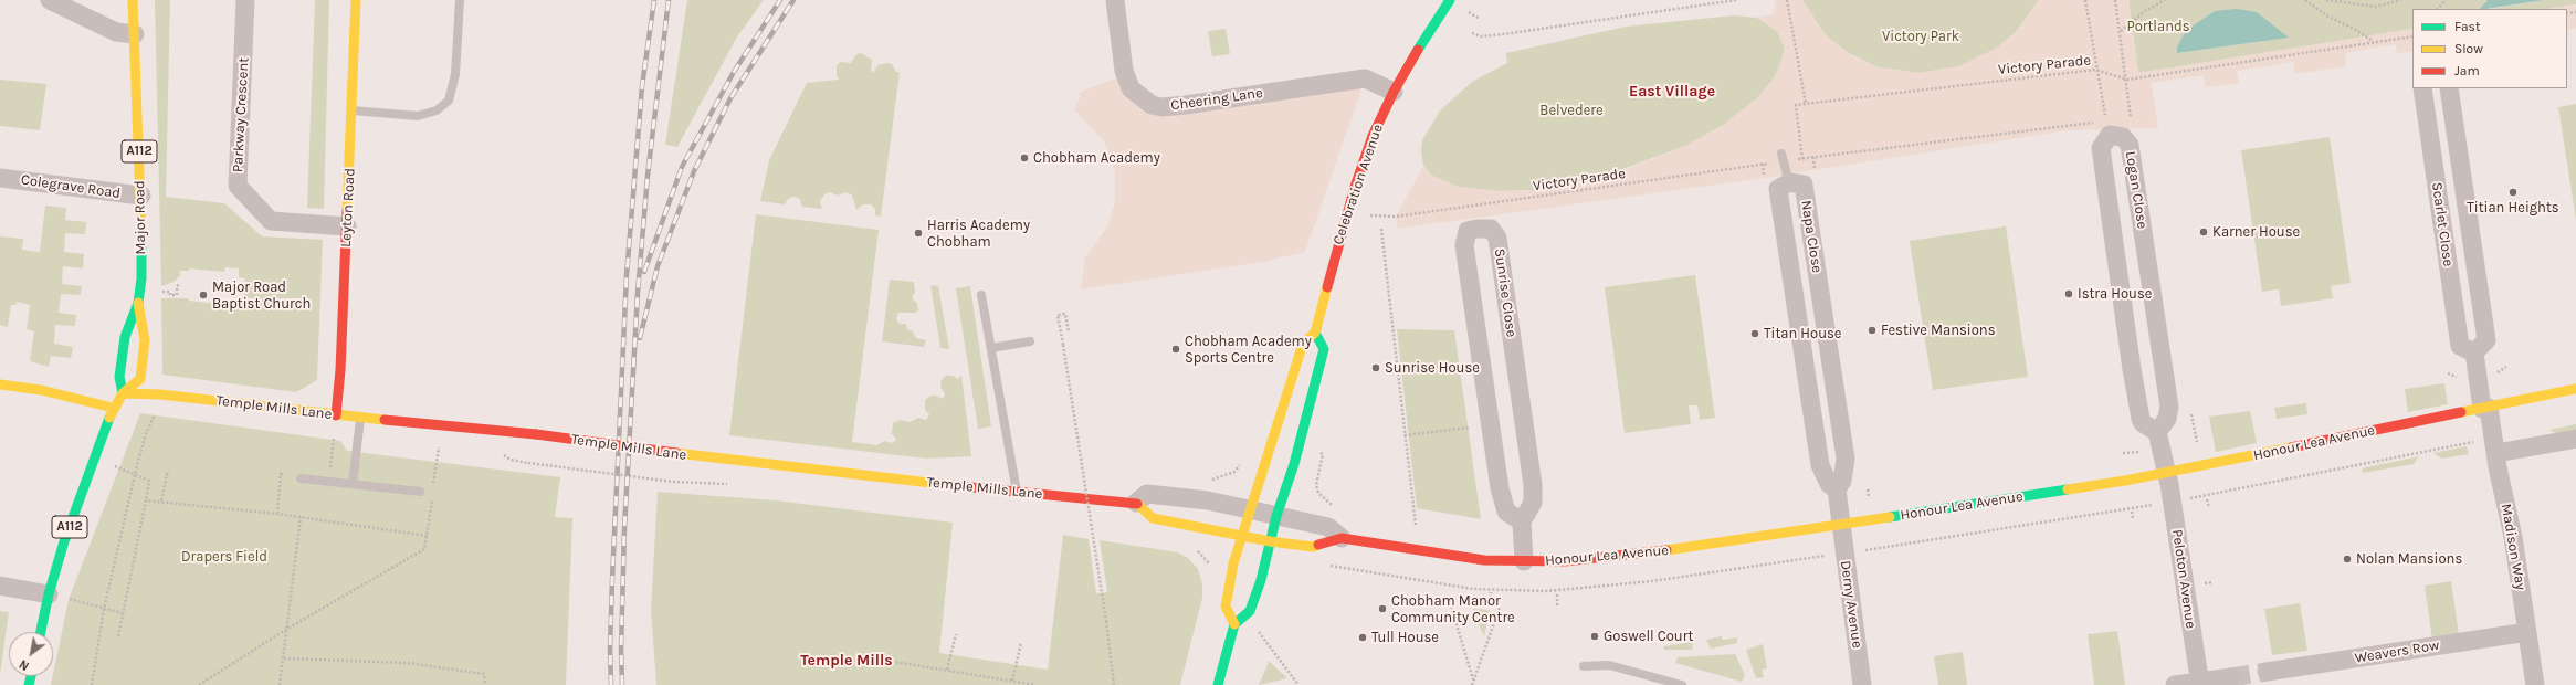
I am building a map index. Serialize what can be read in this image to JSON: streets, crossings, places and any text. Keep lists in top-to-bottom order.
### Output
{
  "streets": {
    "street": [
      "Cheering Lane",
      "Parkway Crescent",
      "A112",
      "Celebration Avenue",
      "Colegrave Road",
      "Logan Close",
      "Leyton Road",
      "Major Road",
      "Scarlet Close",
      "Napa Close",
      "Sunrise Close",
      "Temple Mills Lane",
      "Honour Lea Avenue",
      "Madison Way",
      "Peloton Avenue",
      "Derny Avenue",
      "Weavers Row"
    ],
    "path": ["Victory Parade"]
  },
  "crossings": [
    ["Victory Parade", "Logan Close"],
    ["Cheering Lane", "Celebration Avenue"],
    ["Parkway Crescent", "Leyton Road"],
    ["A112", "Major Road"],
    ["A112", "Temple Mills Lane"],
    ["Celebration Avenue", "Temple Mills Lane"],
    ["Colegrave Road", "Major Road"],
    ["Leyton Road", "Temple Mills Lane"],
    ["Major Road", "Temple Mills Lane"],
    ["Napa Close", "Honour Lea Avenue"],
    ["Napa Close", "Derny Avenue"],
    ["Temple Mills Lane", "Honour Lea Avenue"],
    ["Honour Lea Avenue", "Madison Way"],
    ["Honour Lea Avenue", "Peloton Avenue"],
    ["Honour Lea Avenue", "Derny Avenue"],
    ["Madison Way", "Weavers Row"]
  ],
  "districts": ["East Village", "Temple Mills"],
  "parks": [
    "Portlands",
    "Victory Park",
    "Belvedere",
    "Drapers Field"
  ],
  "places": [
    "Chobham Academy",
    "Titian Heights",
    "Karner House",
    "Harris Academy Chobham",
    "Istra House",
    "Major Road Baptist Church",
    "Festive Mansions",
    "Titan House",
    "Chobham Academy Sports Centre",
    "Sunrise House",
    "Nolan Mansions",
    "Chobham Manor Community Centre",
    "Goswell Court",
    "Tull House"
  ],
  "legend": ["Fast", "Slow", "Jam"],
  "north": "bottom left"
}
